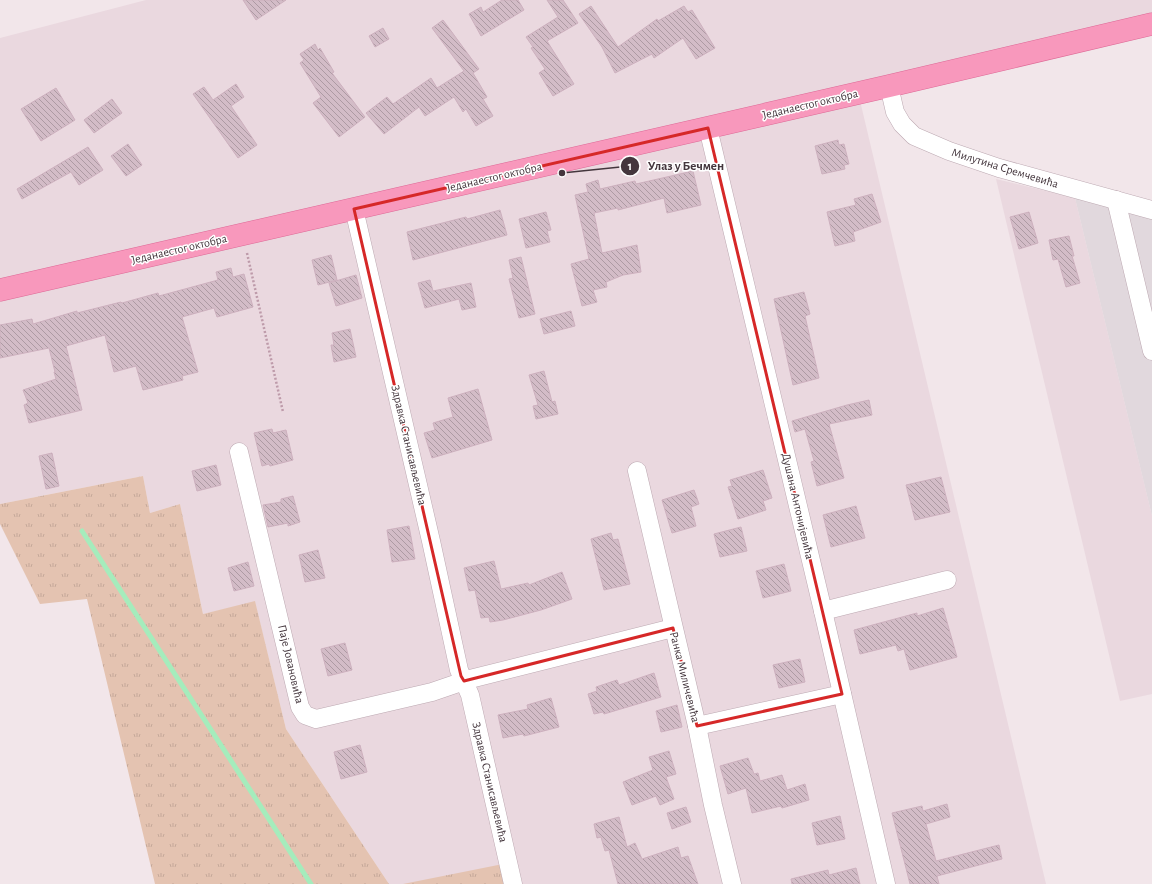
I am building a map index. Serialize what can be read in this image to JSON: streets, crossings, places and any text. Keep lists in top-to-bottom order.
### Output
{
  "streets": {
    "main road": ["Једанаестог октобра"],
    "street": [
      "Милутина Сремчевића",
      "Здравка Станисављевића",
      "Душана Антонијевића",
      "Паје Јовановића",
      "Ранка Миличевића"
    ]
  },
  "crossings": [
    ["Једанаестог октобра", "Милутина Сремчевића"],
    ["Једанаестог октобра", "Здравка Станисављевића"],
    ["Једанаестог октобра", "Душана Антонијевића"],
    ["Здравка Станисављевића", "Паје Јовановића"]
  ],
  "places": ["Улаз у Бечмен"]
}
